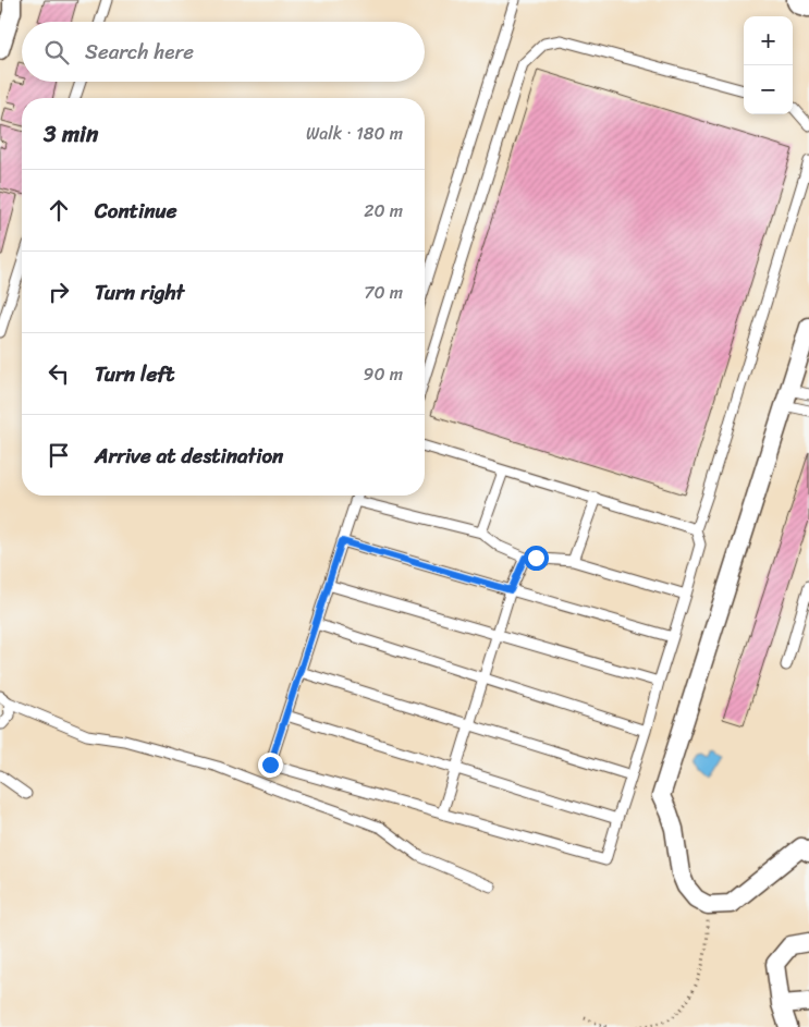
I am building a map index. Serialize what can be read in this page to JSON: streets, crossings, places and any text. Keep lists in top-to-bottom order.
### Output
{
  "page": {
    "map_buttons": ["+", "−"],
    "search": "Search here",
    "heading": ["3 min", "Walk · 180 m"],
    "list": [
      ["Continue", "20 m"],
      ["Turn right", "70 m"],
      ["Turn left", "90 m"],
      "Arrive at destination"
    ]
  }
}
